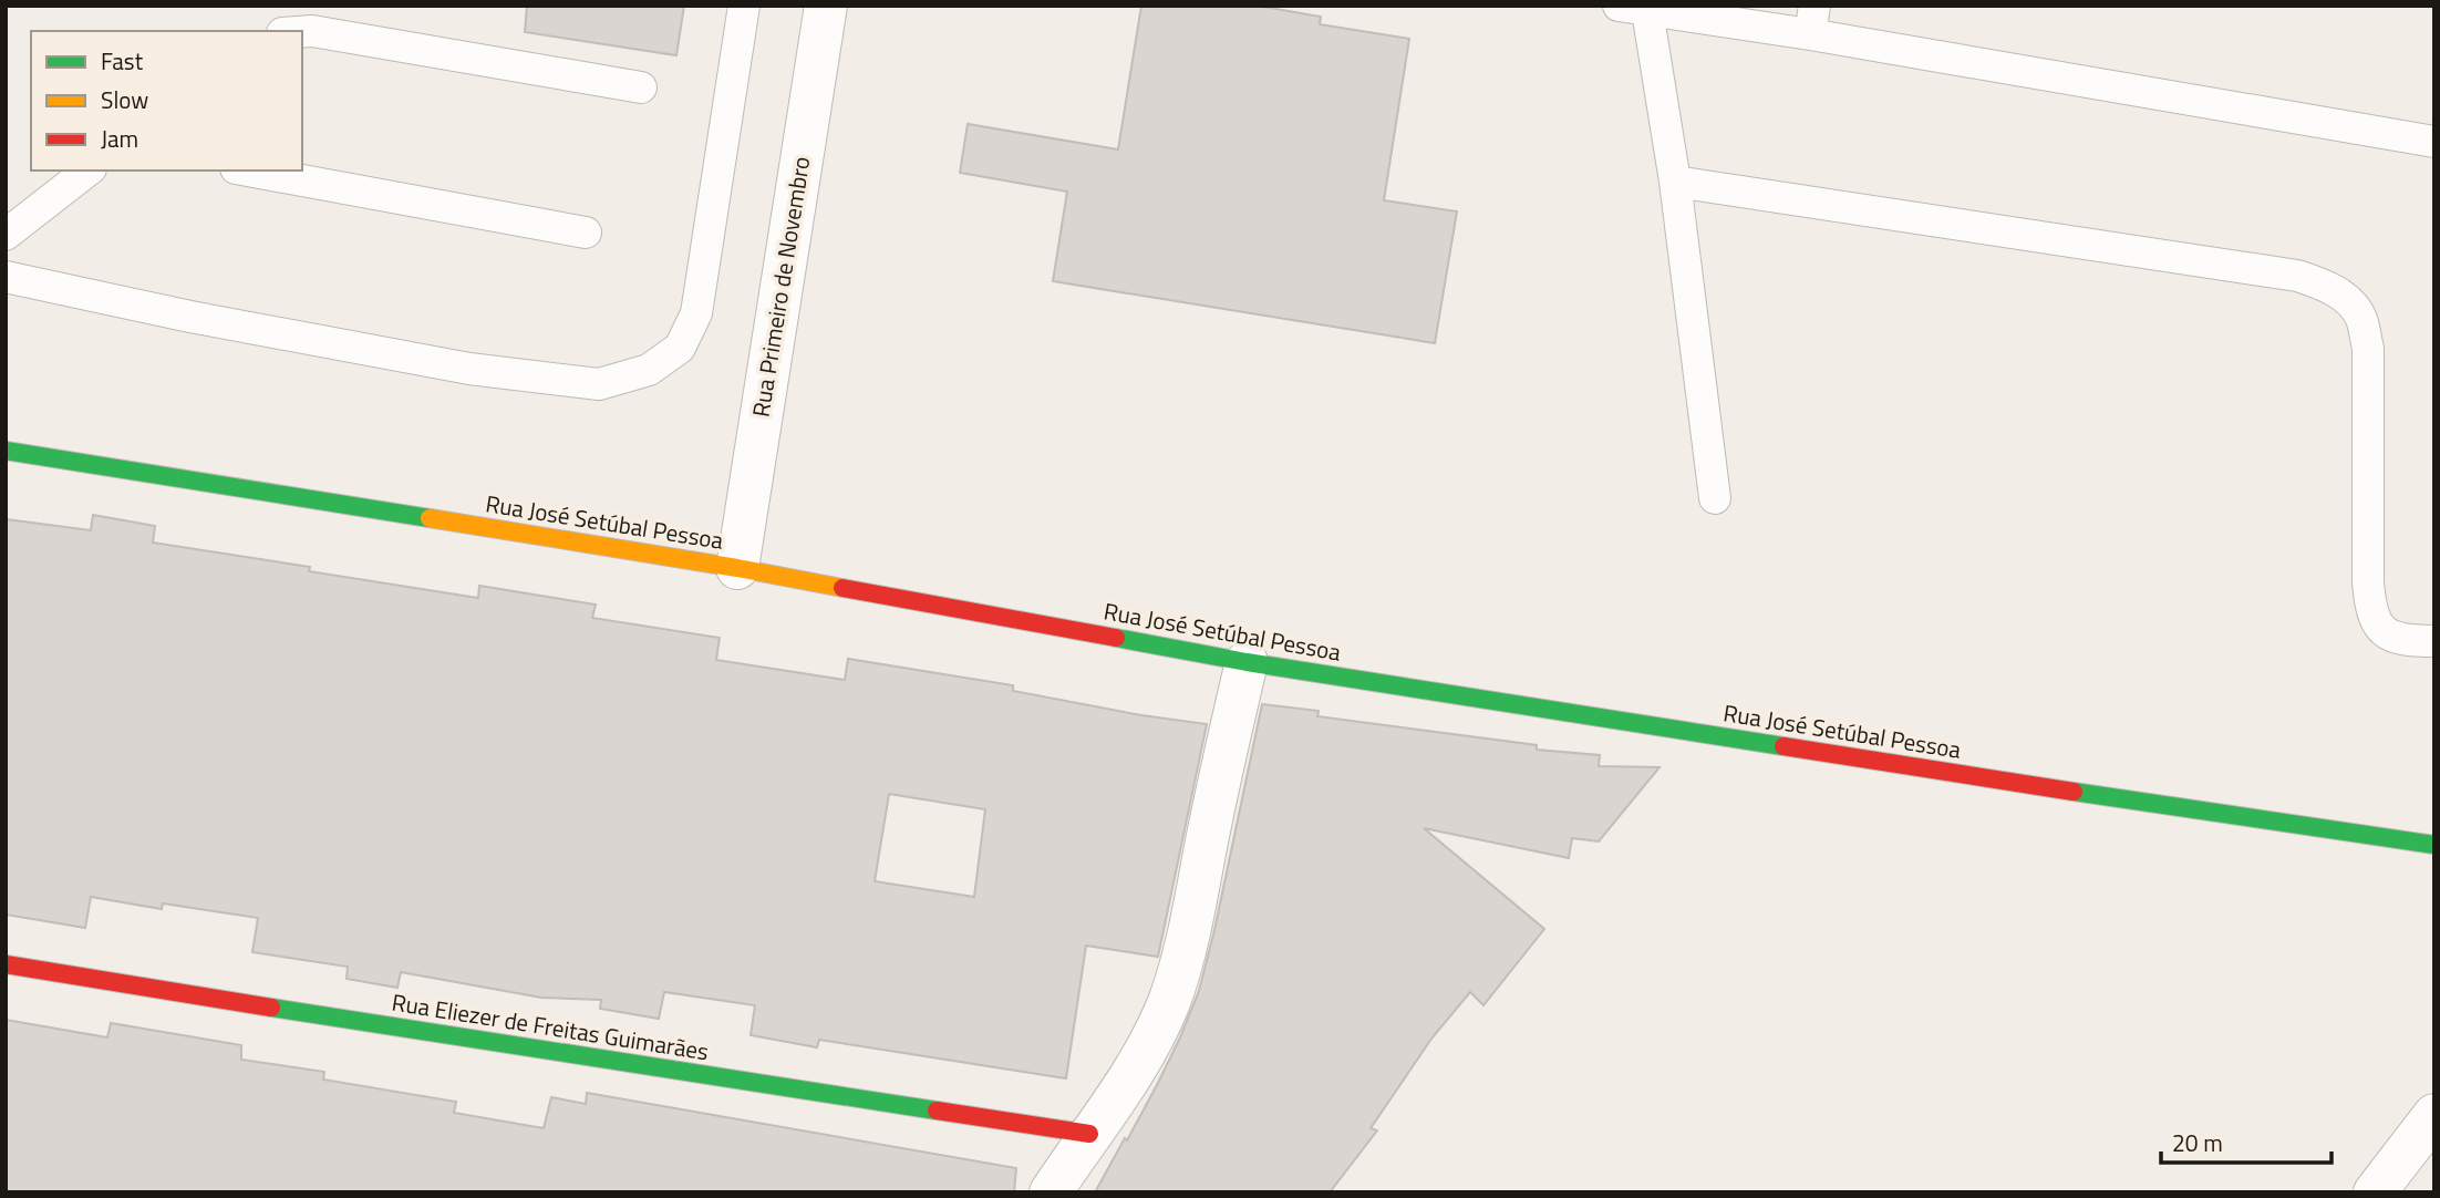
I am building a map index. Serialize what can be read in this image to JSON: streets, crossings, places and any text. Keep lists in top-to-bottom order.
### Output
{
  "streets": {
    "street": ["Rua Primeiro de Novembro", "Rua José Setúbal Pessoa", "Rua Eliezer de Freitas Guimarães"]
  },
  "crossings": [
    ["Rua Primeiro de Novembro", "Rua José Setúbal Pessoa"]
  ],
  "legend": ["Fast", "Slow", "Jam"],
  "scale_bar": "20 m"
}
